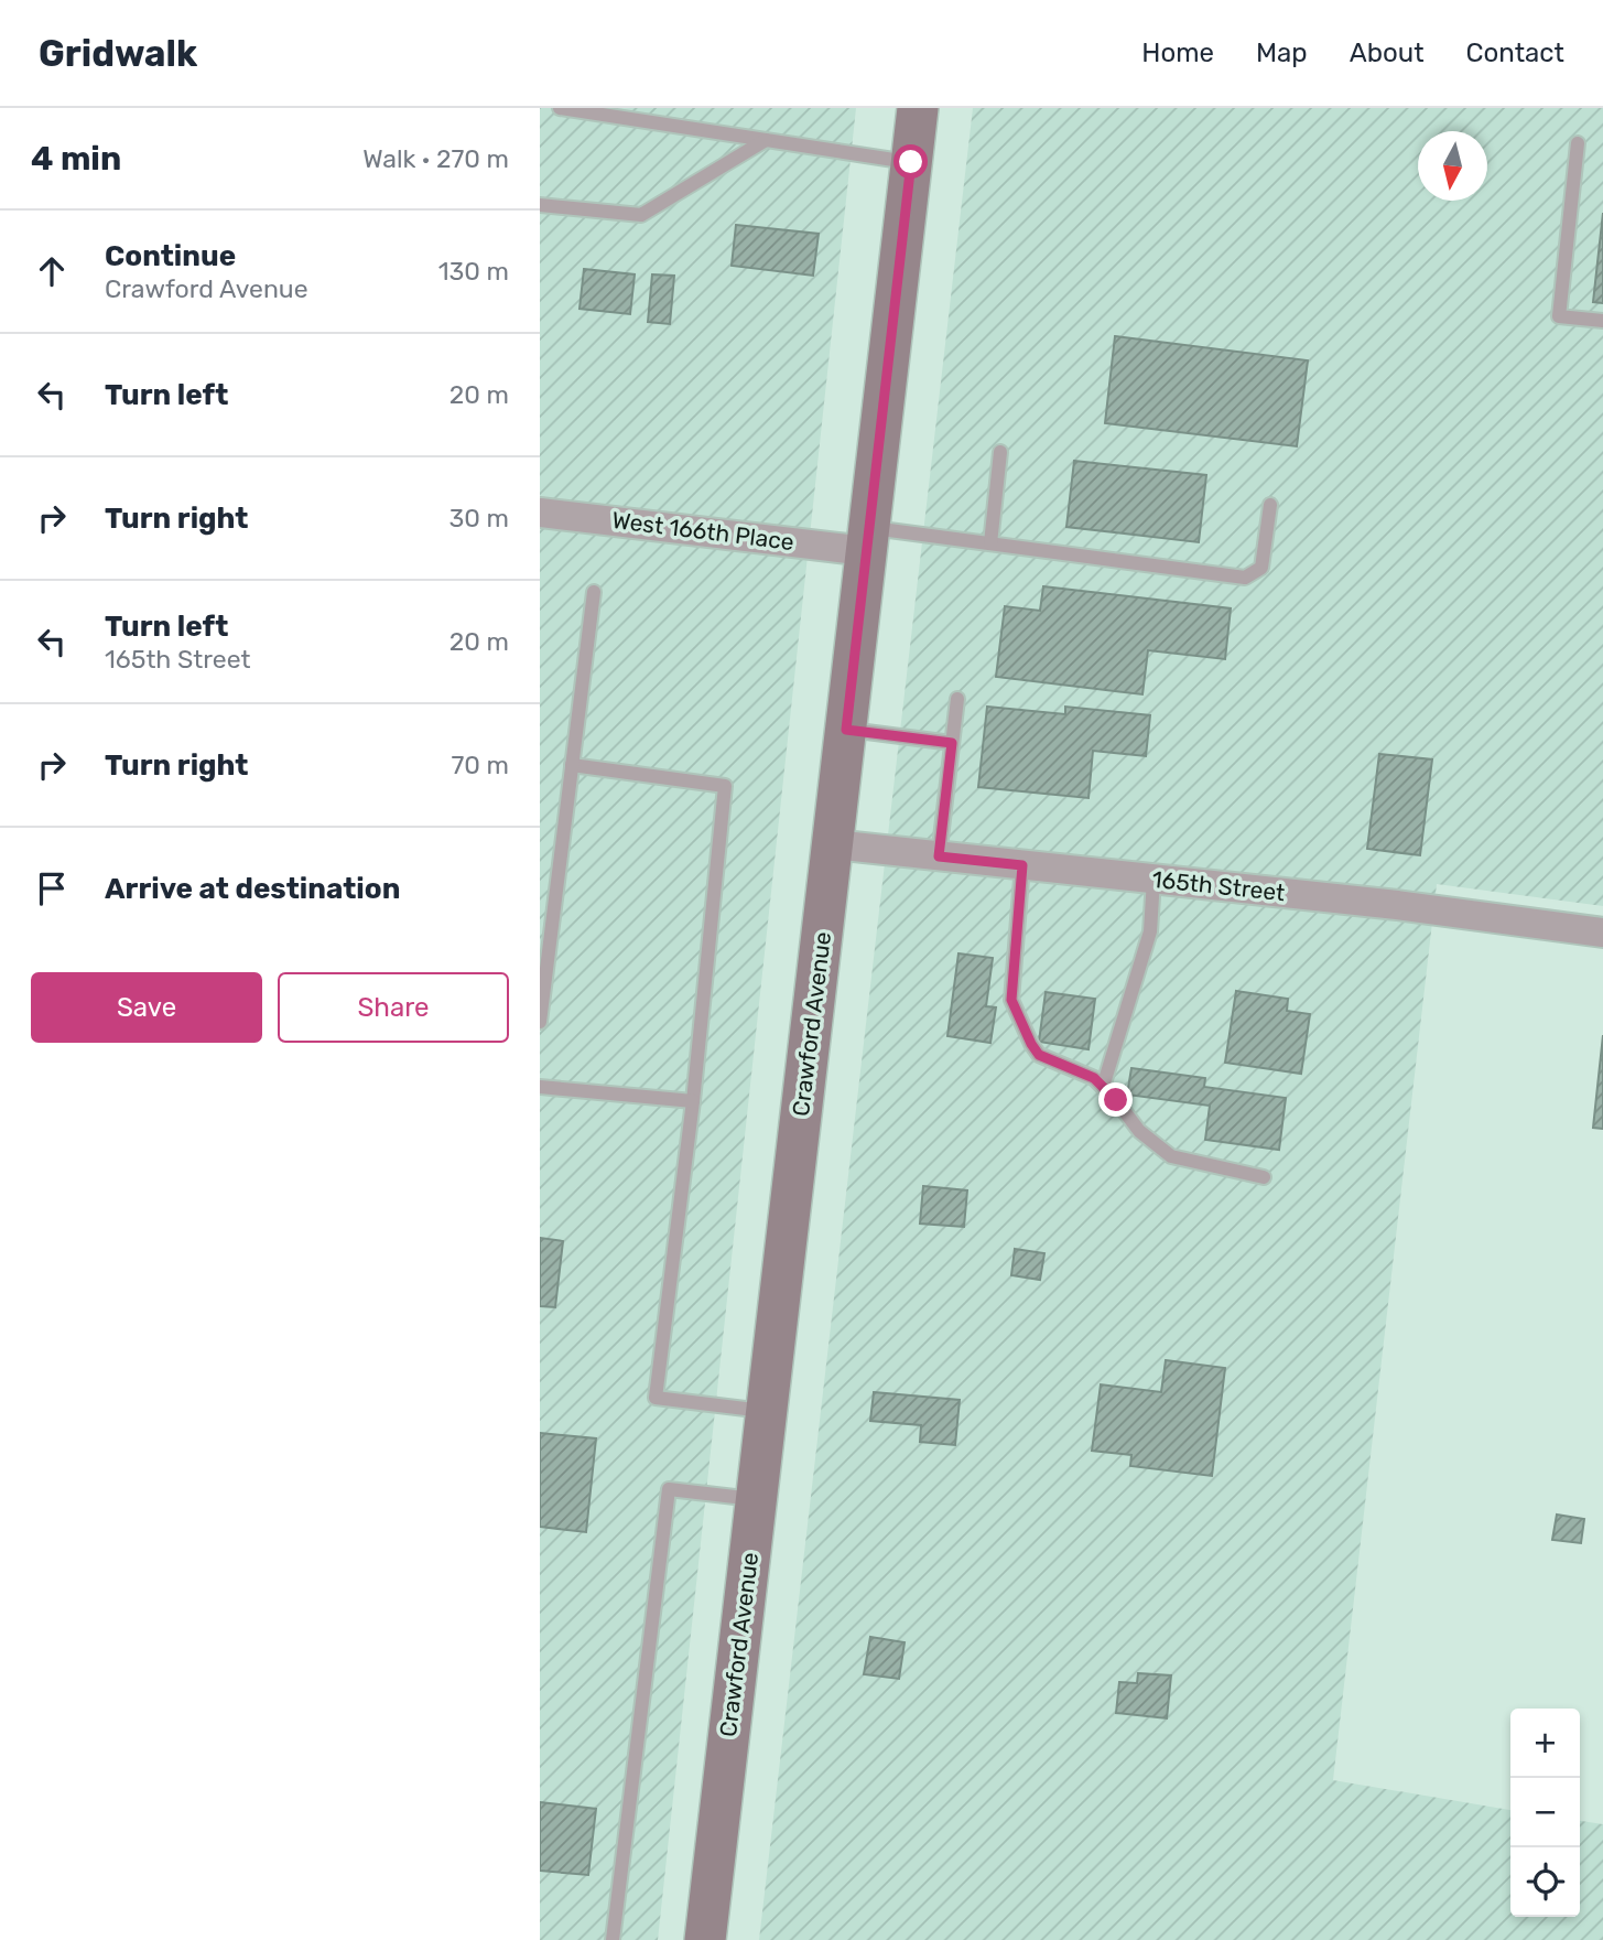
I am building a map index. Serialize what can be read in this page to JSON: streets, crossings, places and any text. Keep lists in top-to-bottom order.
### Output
{
  "streets": {
    "main road": ["Crawford Avenue"],
    "street": ["West 166th Place", "165th Street"]
  },
  "crossings": [
    ["West 166th Place", "Crawford Avenue"],
    ["165th Street", "Crawford Avenue"]
  ],
  "north": "bottom",
  "page": {
    "header": "Gridwalk",
    "nav": [
      "Home",
      "Map",
      "About",
      "Contact"
    ],
    "heading": ["4 min", "Walk · 270 m"],
    "list": [
      ["Continue", "Crawford Avenue", "130 m"],
      ["Turn left", "20 m"],
      ["Turn right", "30 m"],
      ["Turn left", "165th Street", "20 m"],
      ["Turn right", "70 m"],
      "Arrive at destination"
    ],
    "buttons": ["Save", "Share"],
    "map_buttons": ["+", "−"]
  }
}
